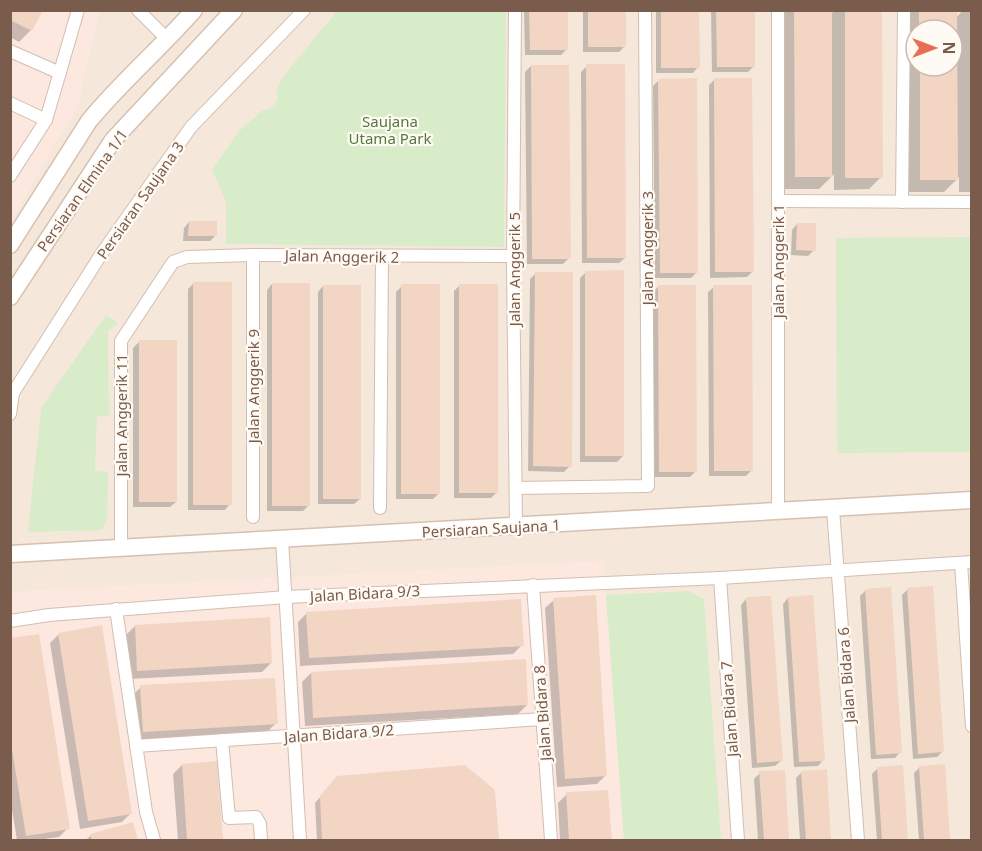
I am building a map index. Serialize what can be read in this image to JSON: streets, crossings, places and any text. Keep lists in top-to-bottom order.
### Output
{
  "streets": {
    "street": [
      "Persiaran Elmina 1/1",
      "Persiaran Saujana 3",
      "Jalan Anggerik 3",
      "Jalan Anggerik 2",
      "Jalan Anggerik 1",
      "Jalan Anggerik 5",
      "Jalan Anggerik 9",
      "Jalan Anggerik 11",
      "Persiaran Saujana 1",
      "Jalan Bidara 9/3",
      "Jalan Bidara 6",
      "Jalan Bidara 7",
      "Jalan Bidara 8",
      "Jalan Bidara 9/2"
    ]
  },
  "crossings": [
    ["Jalan Anggerik 3", "Jalan Anggerik 5"],
    ["Jalan Anggerik 2", "Jalan Anggerik 5"],
    ["Jalan Anggerik 2", "Jalan Anggerik 9"],
    ["Jalan Anggerik 2", "Jalan Anggerik 11"],
    ["Jalan Anggerik 1", "Persiaran Saujana 1"],
    ["Jalan Anggerik 5", "Persiaran Saujana 1"],
    ["Jalan Anggerik 11", "Persiaran Saujana 1"],
    ["Persiaran Saujana 1", "Jalan Bidara 6"],
    ["Jalan Bidara 9/3", "Jalan Bidara 6"],
    ["Jalan Bidara 9/3", "Jalan Bidara 7"],
    ["Jalan Bidara 9/3", "Jalan Bidara 8"],
    ["Jalan Bidara 8", "Jalan Bidara 9/2"]
  ],
  "parks": ["Saujana Utama Park"],
  "north": "right"
}
